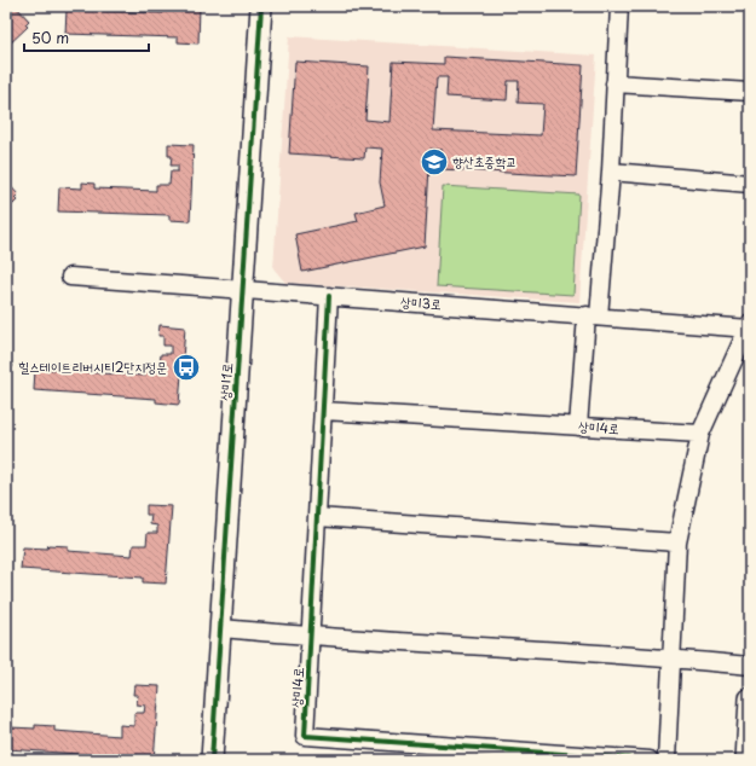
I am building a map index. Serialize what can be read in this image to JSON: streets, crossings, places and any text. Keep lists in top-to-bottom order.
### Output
{
  "streets": {
    "street": ["상미3로", "상미1로", "상미4로"]
  },
  "crossings": [
    ["상미3로", "상미1로"],
    ["상미3로", "상미4로"]
  ],
  "places": {
    "school or university": ["향산초중학교"],
    "bus stop": ["힐스테이트리버시티2단지정문"]
  },
  "scale_bar": "50 m"
}
